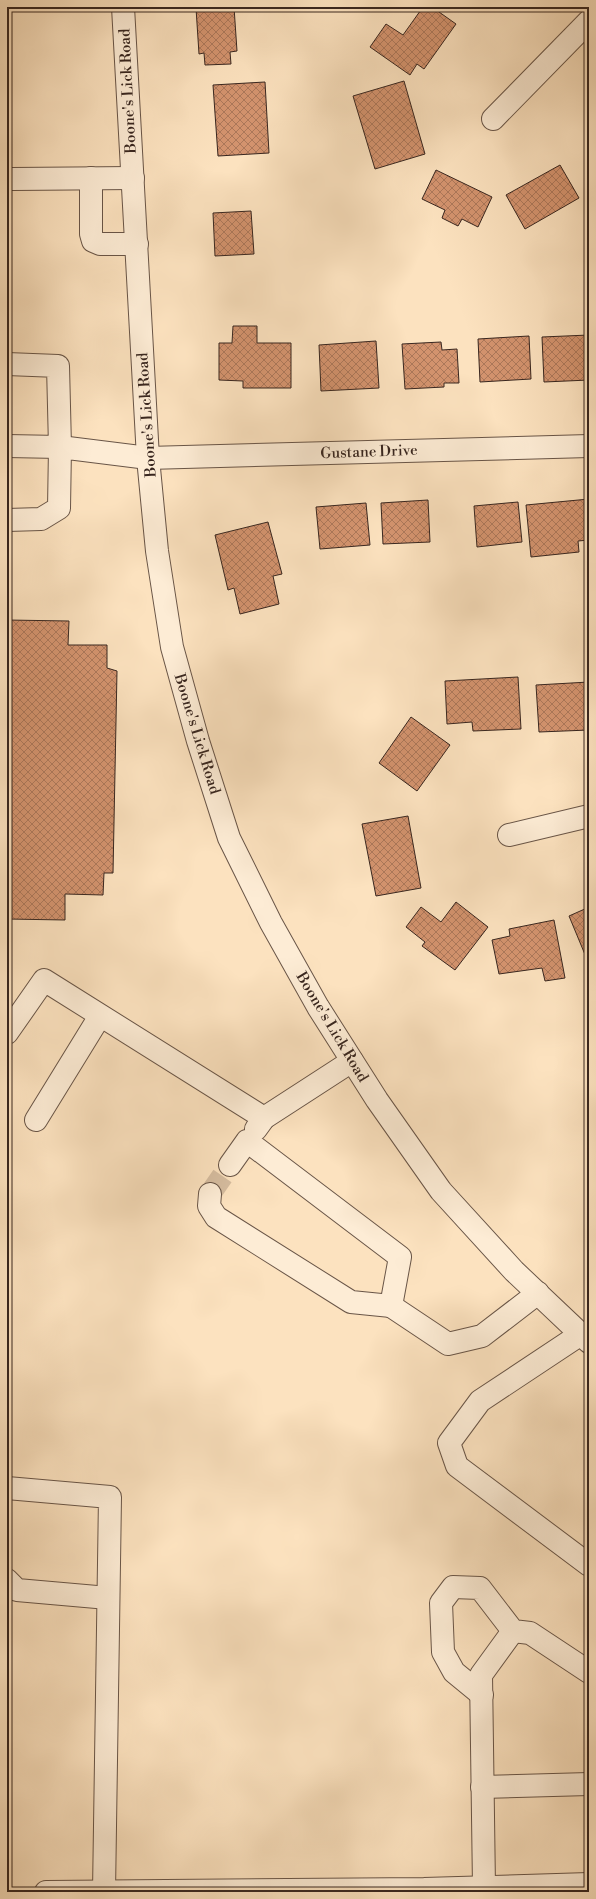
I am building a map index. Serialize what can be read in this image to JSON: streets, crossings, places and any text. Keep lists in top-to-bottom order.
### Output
{
  "streets": {
    "street": ["Boone's Lick Road", "Gustane Drive"]
  },
  "crossings": [
    ["Boone's Lick Road", "Gustane Drive"]
  ]
}
